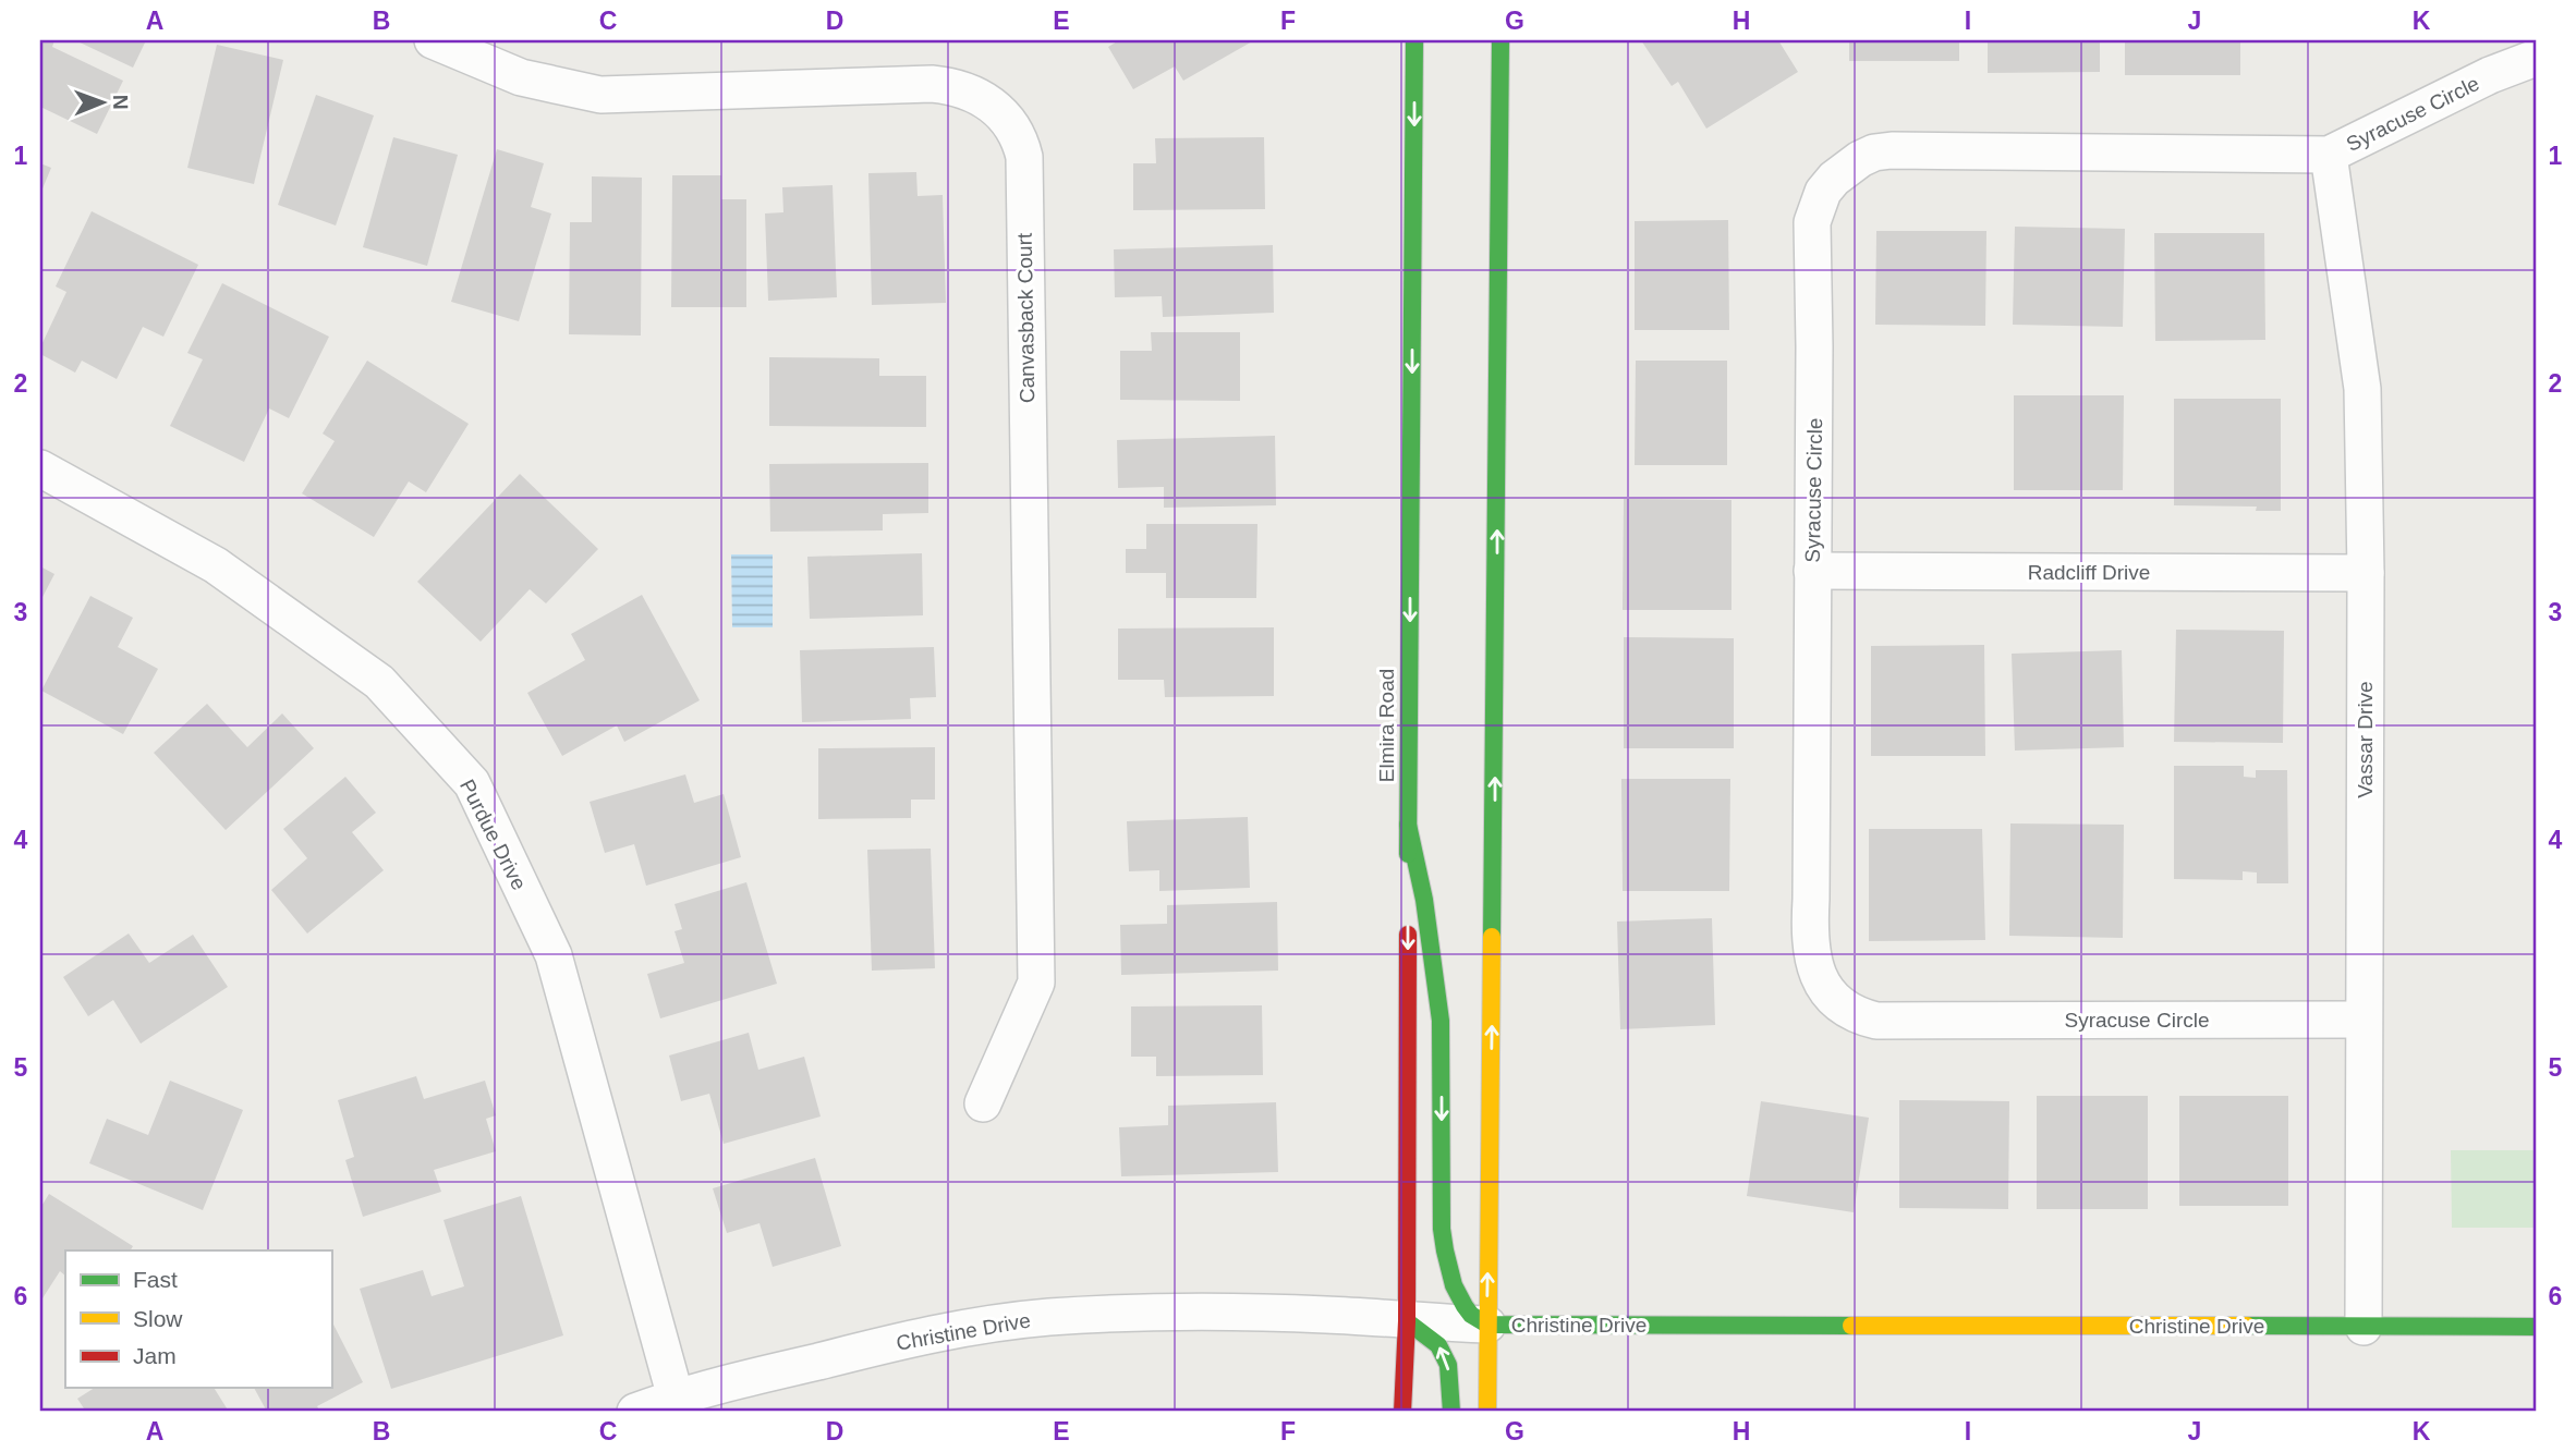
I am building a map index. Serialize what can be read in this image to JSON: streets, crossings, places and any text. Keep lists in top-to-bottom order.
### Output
{
  "streets": {
    "main road": ["Elmira Road", "Christine Drive"],
    "street": [
      "Syracuse Circle",
      "Canvasback Court",
      "Radcliff Drive",
      "Vassar Drive",
      "Purdue Drive"
    ]
  },
  "crossings": [
    ["Syracuse Circle", "Radcliff Drive"],
    ["Syracuse Circle", "Vassar Drive"],
    ["Radcliff Drive", "Vassar Drive"],
    ["Elmira Road", "Christine Drive"],
    ["Vassar Drive", "Christine Drive"],
    ["Purdue Drive", "Christine Drive"]
  ],
  "legend": ["Fast", "Slow", "Jam"],
  "north": "right",
  "grid": {
    "columns": [
      "A",
      "B",
      "C",
      "D",
      "E",
      "F",
      "G",
      "H",
      "I",
      "J",
      "K"
    ],
    "rows": [
      "1",
      "2",
      "3",
      "4",
      "5",
      "6"
    ]
  }
}
